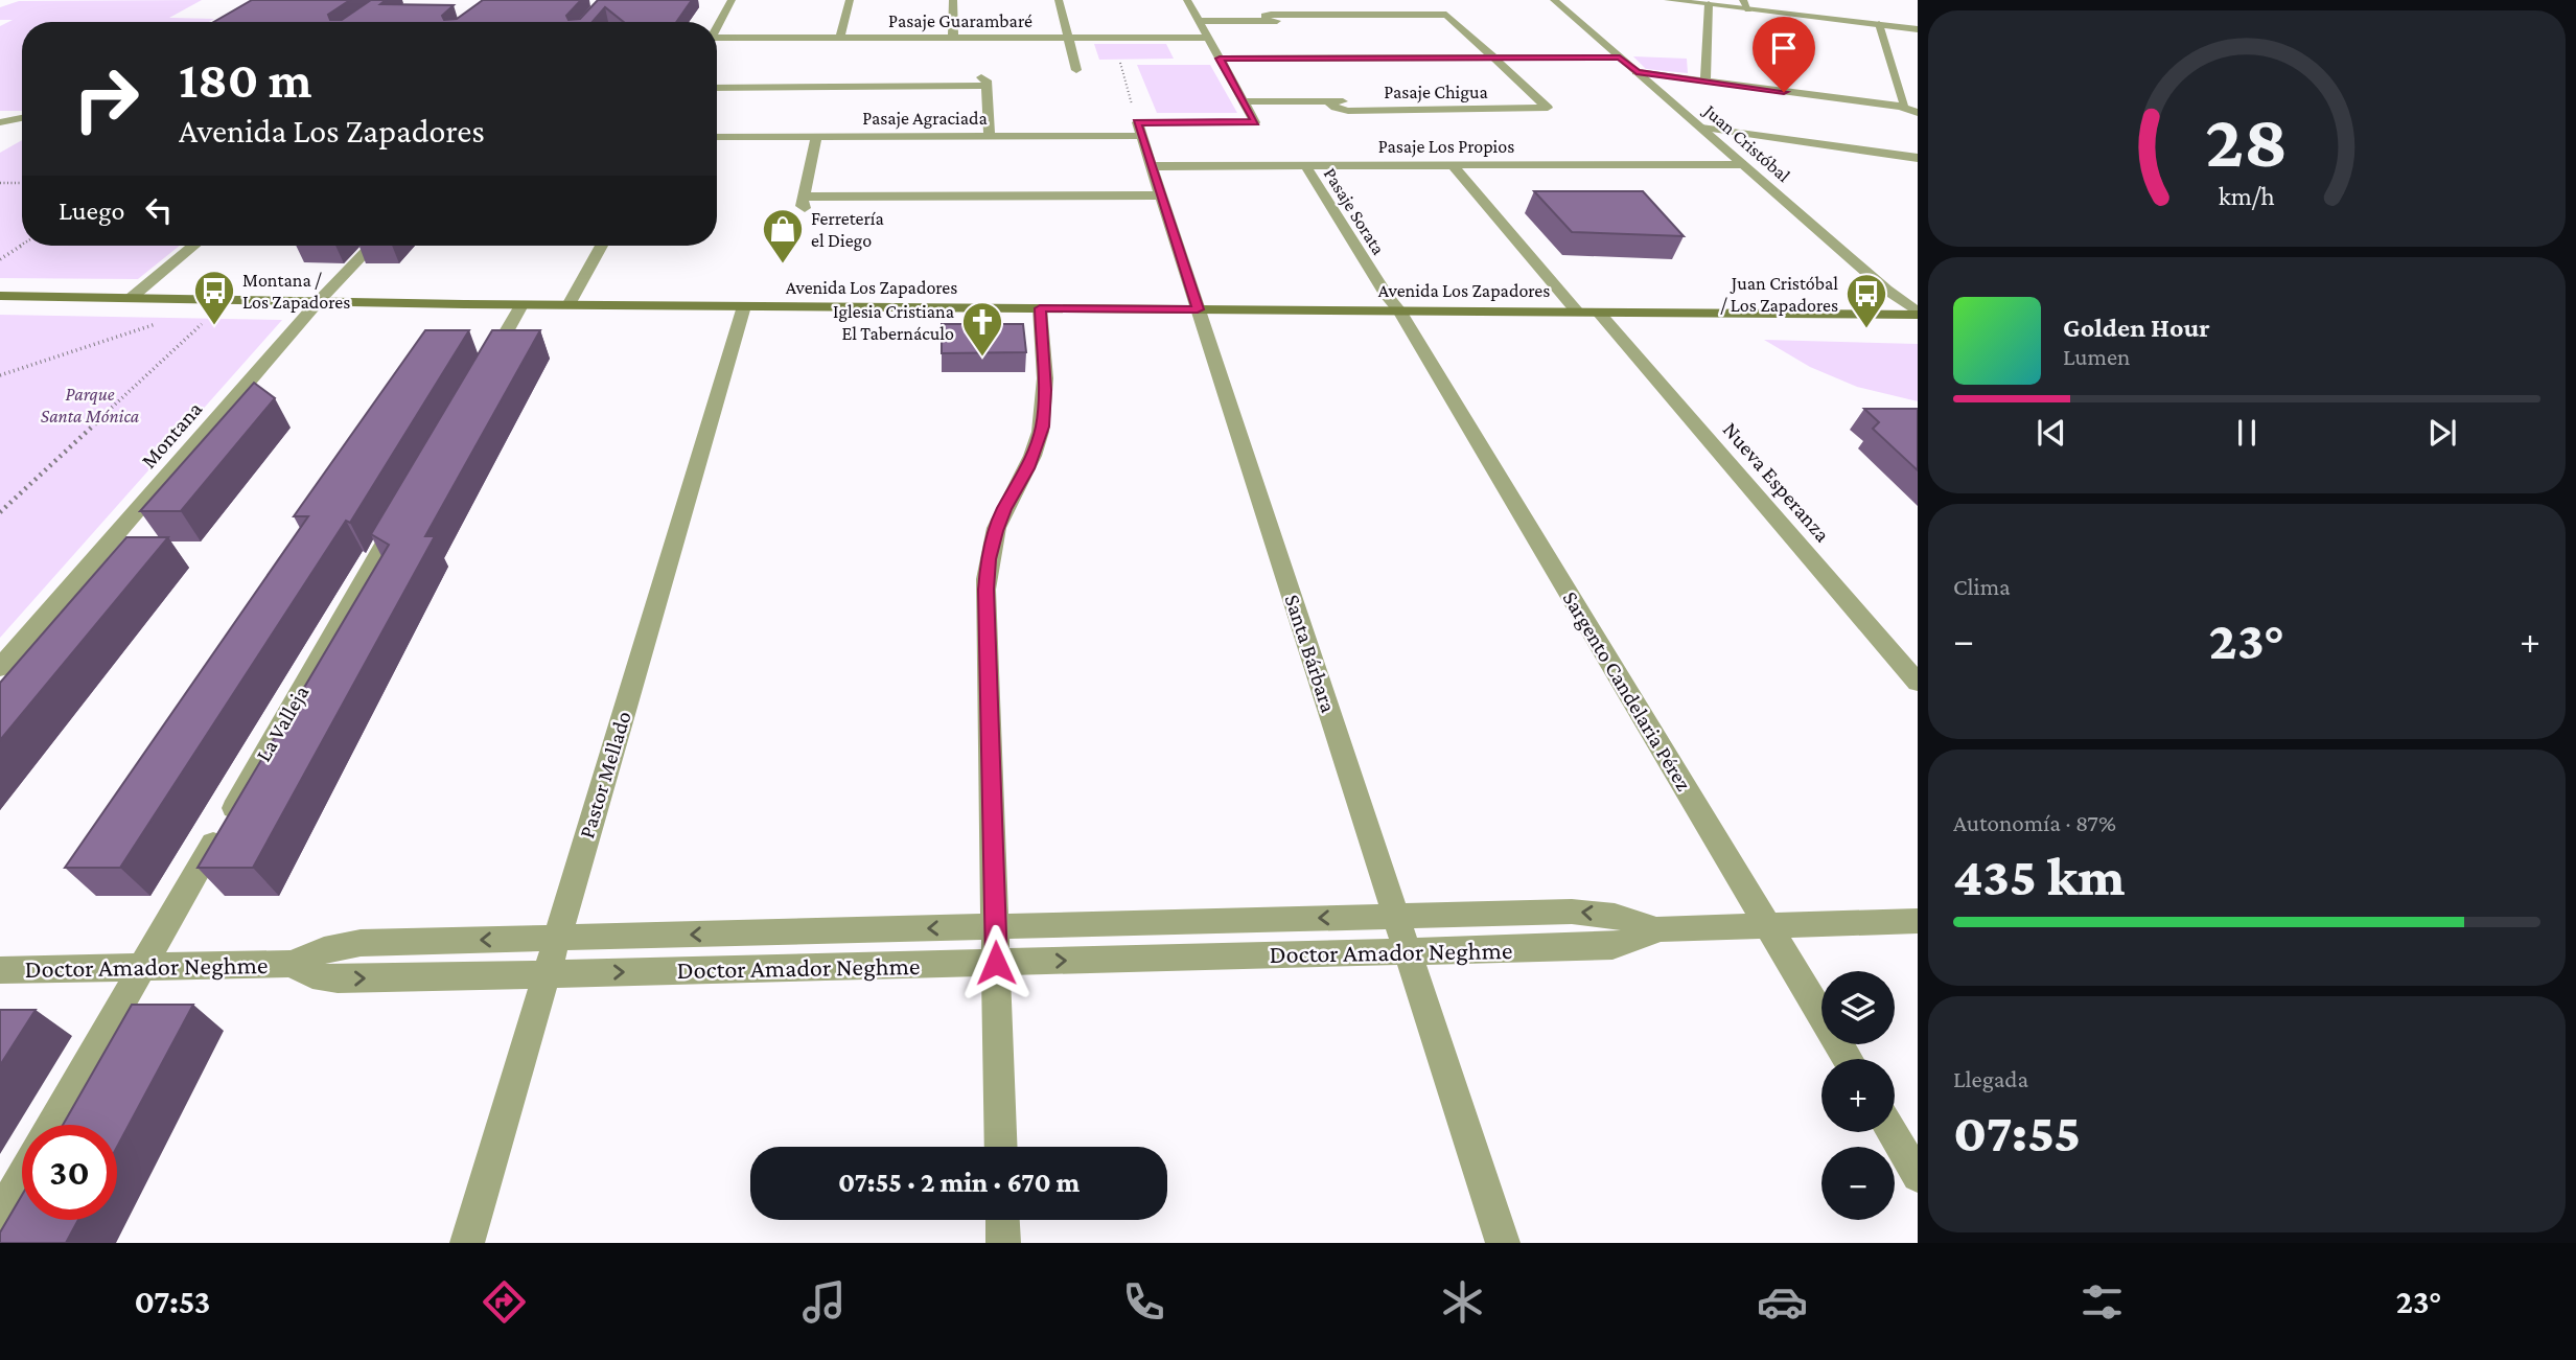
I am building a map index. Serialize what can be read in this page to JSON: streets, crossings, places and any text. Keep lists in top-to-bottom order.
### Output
{
  "streets": {
    "main road": ["Avenida Los Zapadores"],
    "street": [
      "Pasaje Guarambaré",
      "Pasaje Chigua",
      "Pasaje Agraciada",
      "Juan Cristóbal",
      "Pasaje Los Propios",
      "Pasaje Sorata",
      "Montana",
      "Nueva Esperanza",
      "Santa Bárbara",
      "Sargento Candelaria Pérez",
      "La Valleja",
      "Pastor Mellado",
      "Doctor Amador Neghme"
    ]
  },
  "crossings": [
    ["Pasaje Chigua", "Pasaje Agraciada"],
    ["Pasaje Agraciada", "Santa Bárbara"],
    ["Juan Cristóbal", "Pasaje Los Propios"],
    ["Juan Cristóbal", "Avenida Los Zapadores"],
    ["Pasaje Los Propios", "Pasaje Sorata"],
    ["Pasaje Los Propios", "Santa Bárbara"],
    ["Pasaje Sorata", "Avenida Los Zapadores"],
    ["Pasaje Sorata", "Sargento Candelaria Pérez"],
    ["Avenida Los Zapadores", "Montana"],
    ["Avenida Los Zapadores", "Nueva Esperanza"],
    ["Avenida Los Zapadores", "Santa Bárbara"],
    ["Avenida Los Zapadores", "Sargento Candelaria Pérez"],
    ["Avenida Los Zapadores", "Pastor Mellado"],
    ["Santa Bárbara", "Doctor Amador Neghme"],
    ["Sargento Candelaria Pérez", "Doctor Amador Neghme"],
    ["La Valleja", "Doctor Amador Neghme"],
    ["Pastor Mellado", "Doctor Amador Neghme"]
  ],
  "parks": ["Parque Santa Mónica"],
  "places": {
    "shop": ["Ferretería el Diego"],
    "bus stop": ["Montana / Los Zapadores", "Juan Cristóbal / Los Zapadores"],
    "church": ["Iglesia Cristiana El Tabernáculo"]
  },
  "page": {
    "turn": ["180 m", "Avenida Los Zapadores"],
    "then": "Luego",
    "song": ["Golden Hour", "Lumen"],
    "tile": [
      "Clima",
      ["Autonomía · 87%", "435 km"],
      ["Llegada", "07:55"]
    ],
    "heat": ["−", "23°", "+"],
    "map_buttons": ["+", "−"],
    "limit": "30",
    "trip": "07:55 · 2 min · 670 m",
    "tabs": ["07:53", "23°"],
    "gauge": ["28", "km/h"]
  }
}
